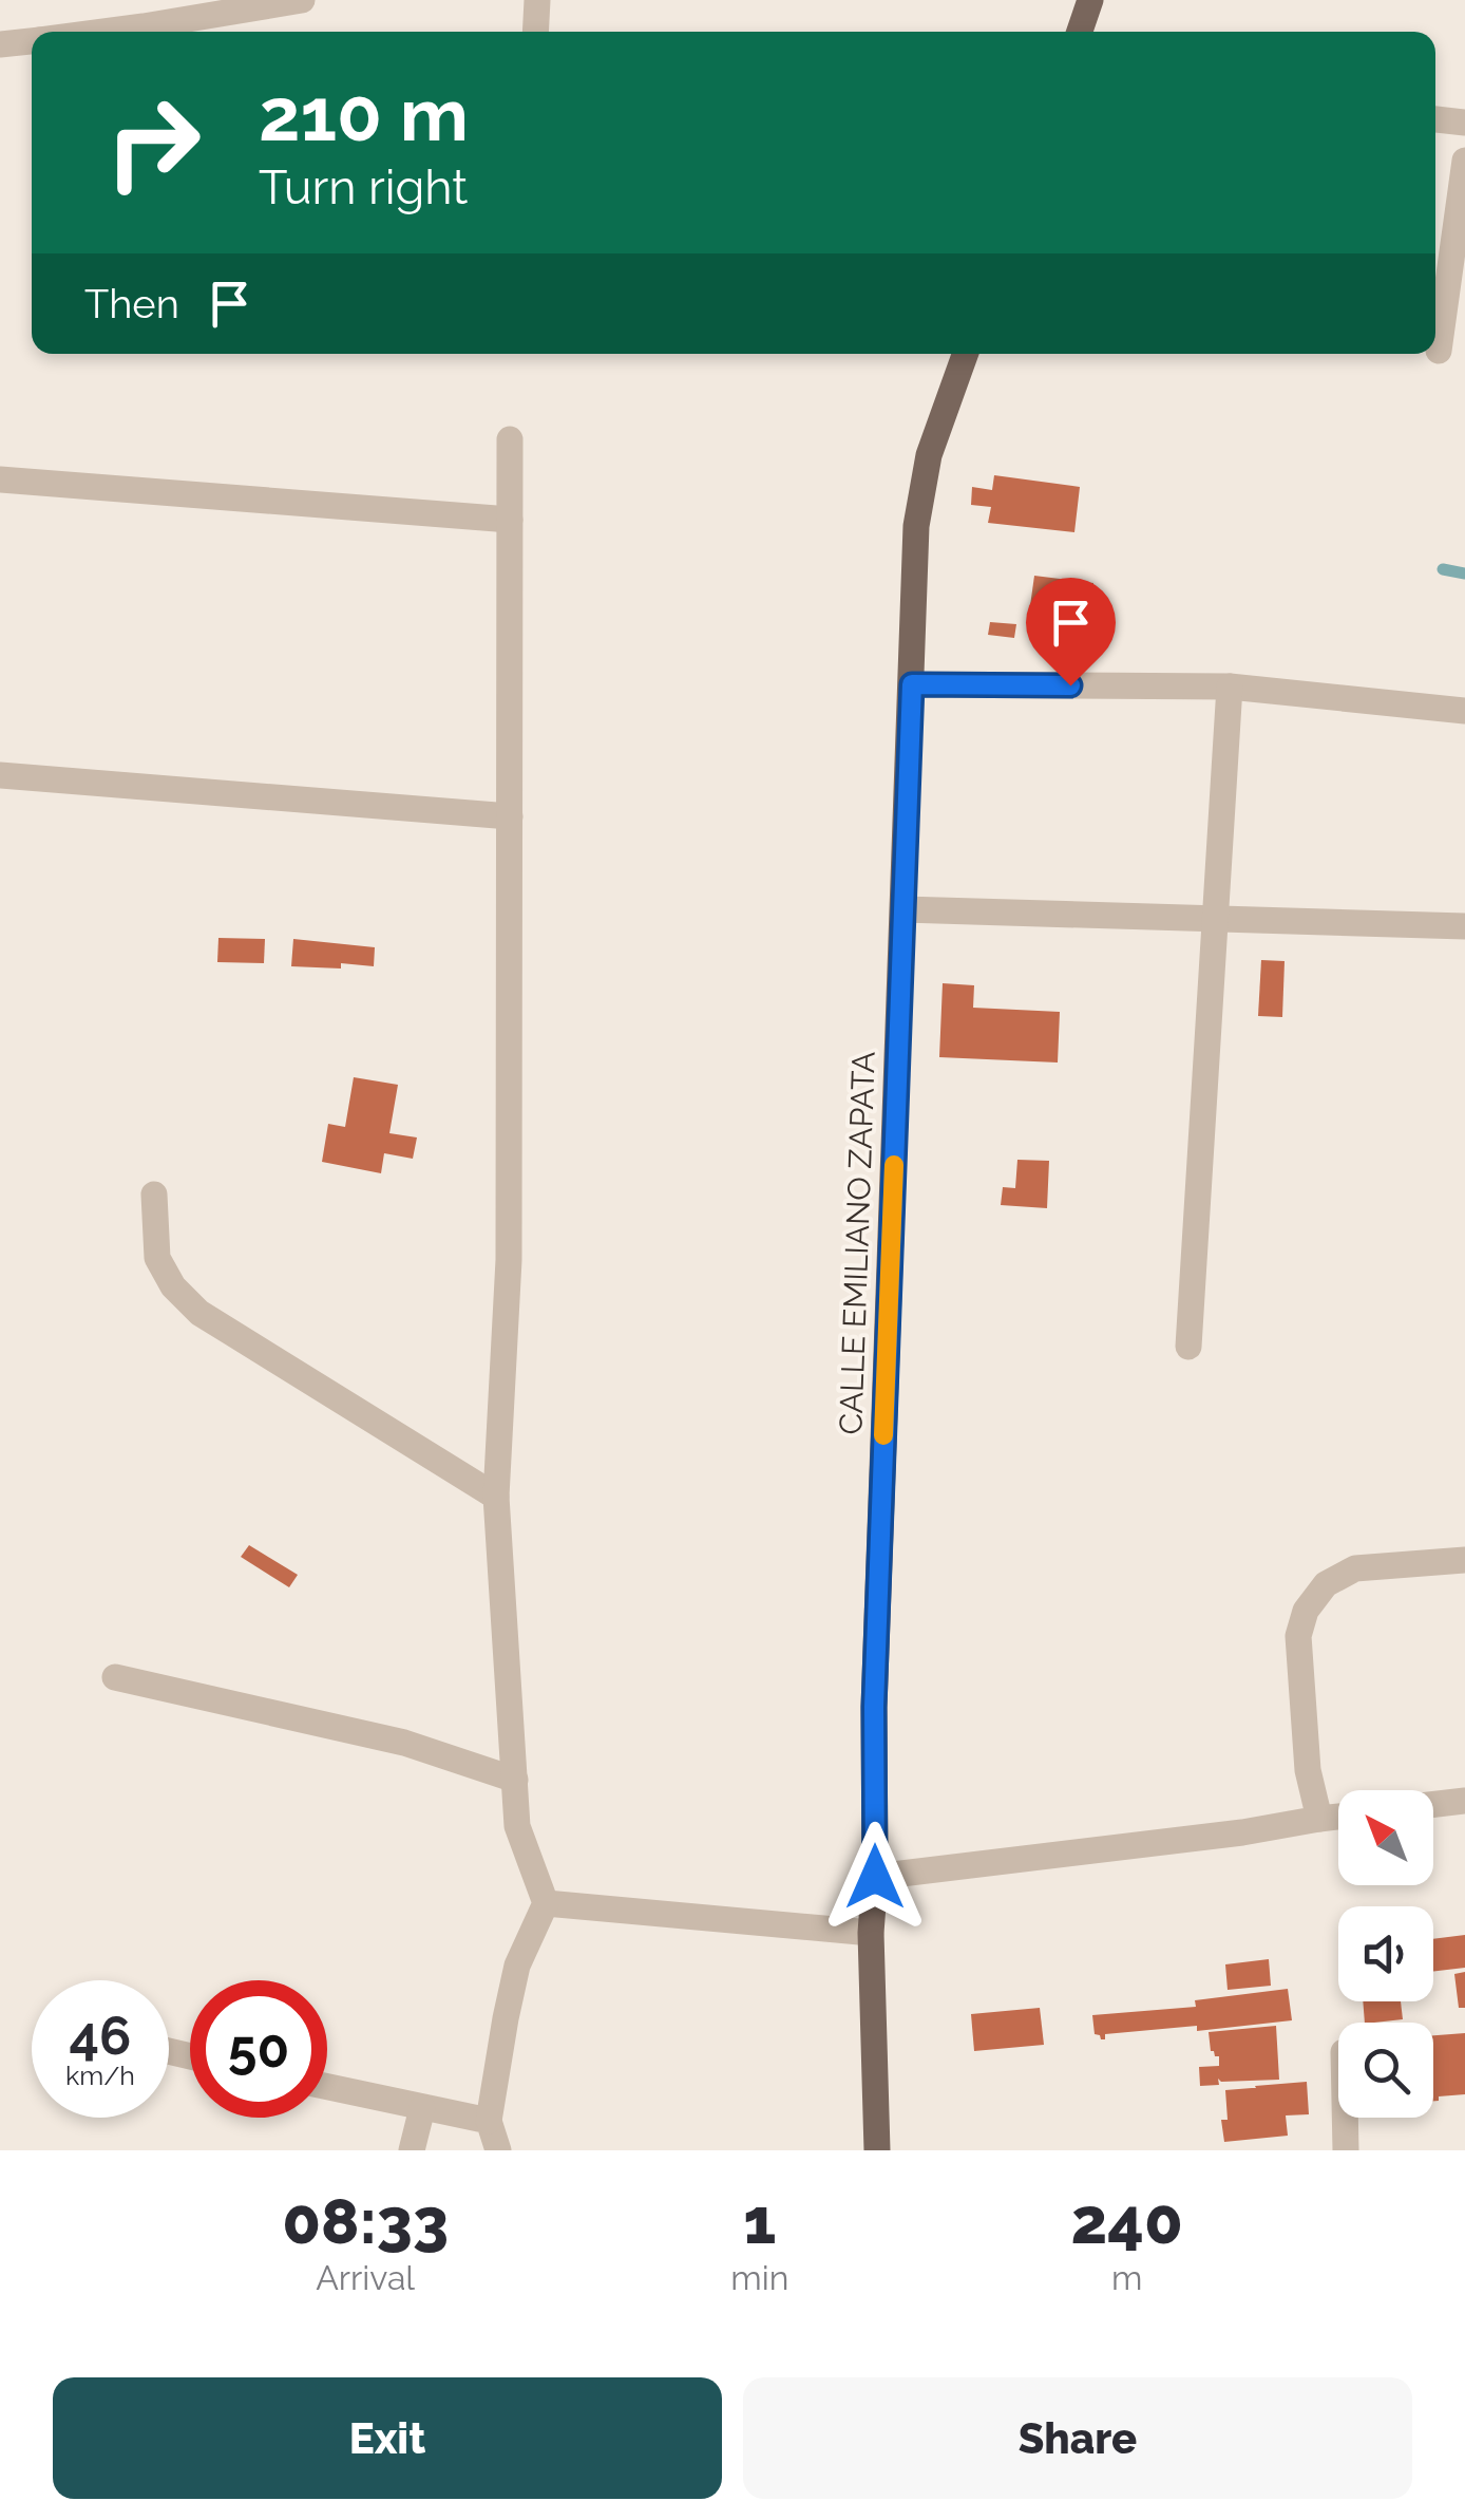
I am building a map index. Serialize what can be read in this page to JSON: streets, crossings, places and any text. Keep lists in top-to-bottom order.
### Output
{
  "streets": {
    "main road": ["CALLE EMILIANO ZAPATA"]
  },
  "north": "top left",
  "page": {
    "turn": ["210 m", "Turn right"],
    "then": "Then",
    "speed": "46 km/h",
    "limit": "50",
    "eta": [
      "08:33",
      "Arrival",
      "1",
      "min",
      "240",
      "m"
    ],
    "buttons": ["Exit", "Share"]
  }
}
